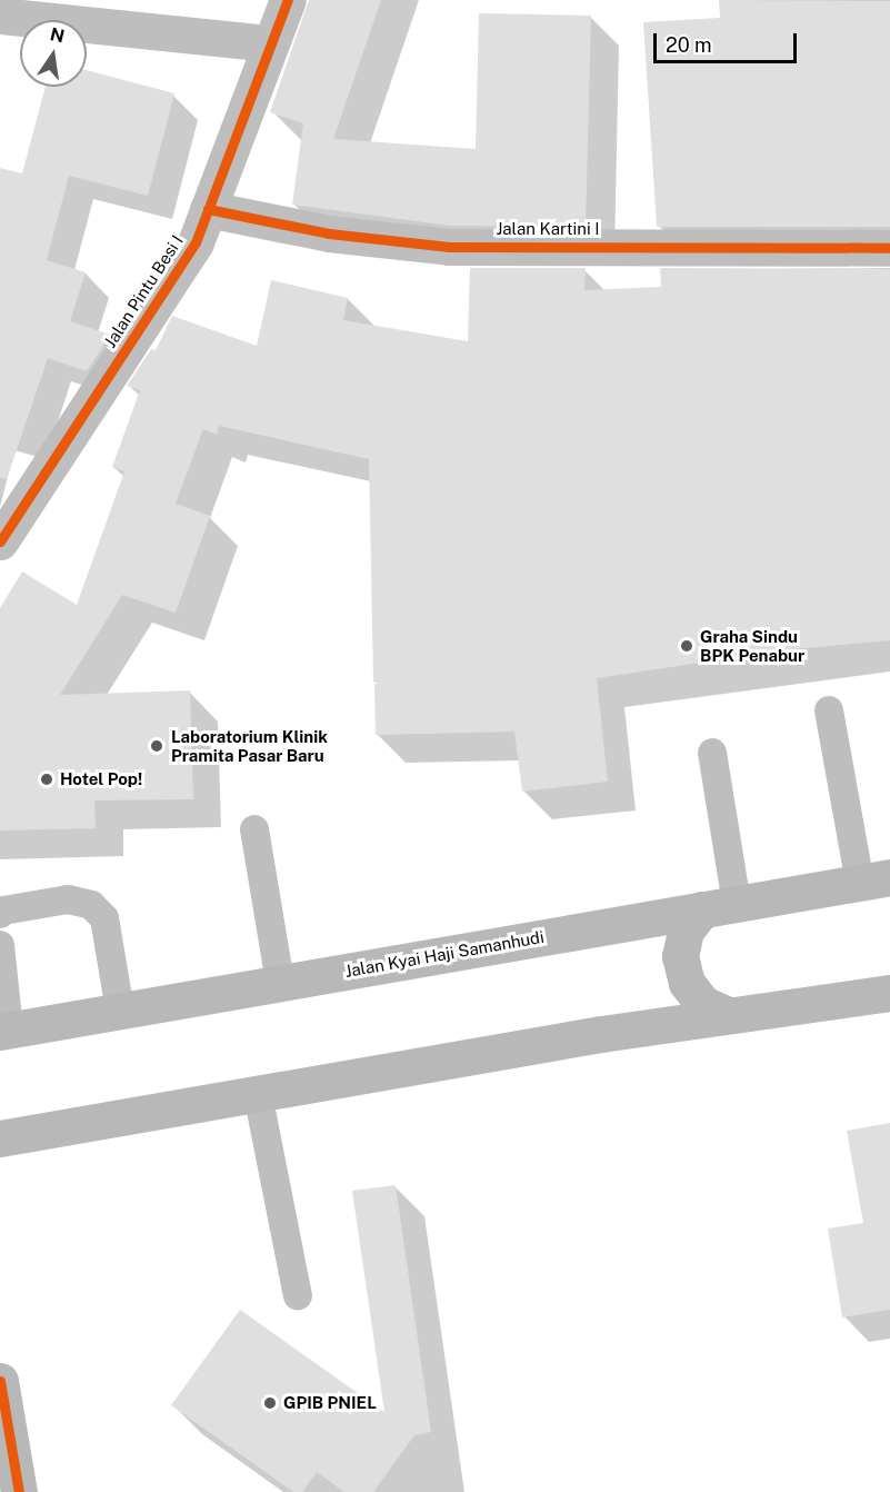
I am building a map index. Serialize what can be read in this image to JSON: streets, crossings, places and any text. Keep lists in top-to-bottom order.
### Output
{
  "streets": {
    "main road": ["Jalan Kyai Haji Samanhudi"],
    "street": ["Jalan Kartini I", "Jalan Pintu Besi I"]
  },
  "crossings": [
    ["Jalan Kartini I", "Jalan Pintu Besi I"]
  ],
  "places": [
    "Graha Sindu BPK Penabur",
    "Laboratorium Klinik Pramita Pasar Baru",
    "Hotel Pop!",
    "GPIB PNIEL"
  ],
  "scale_bar": "20 m",
  "north": "top"
}
